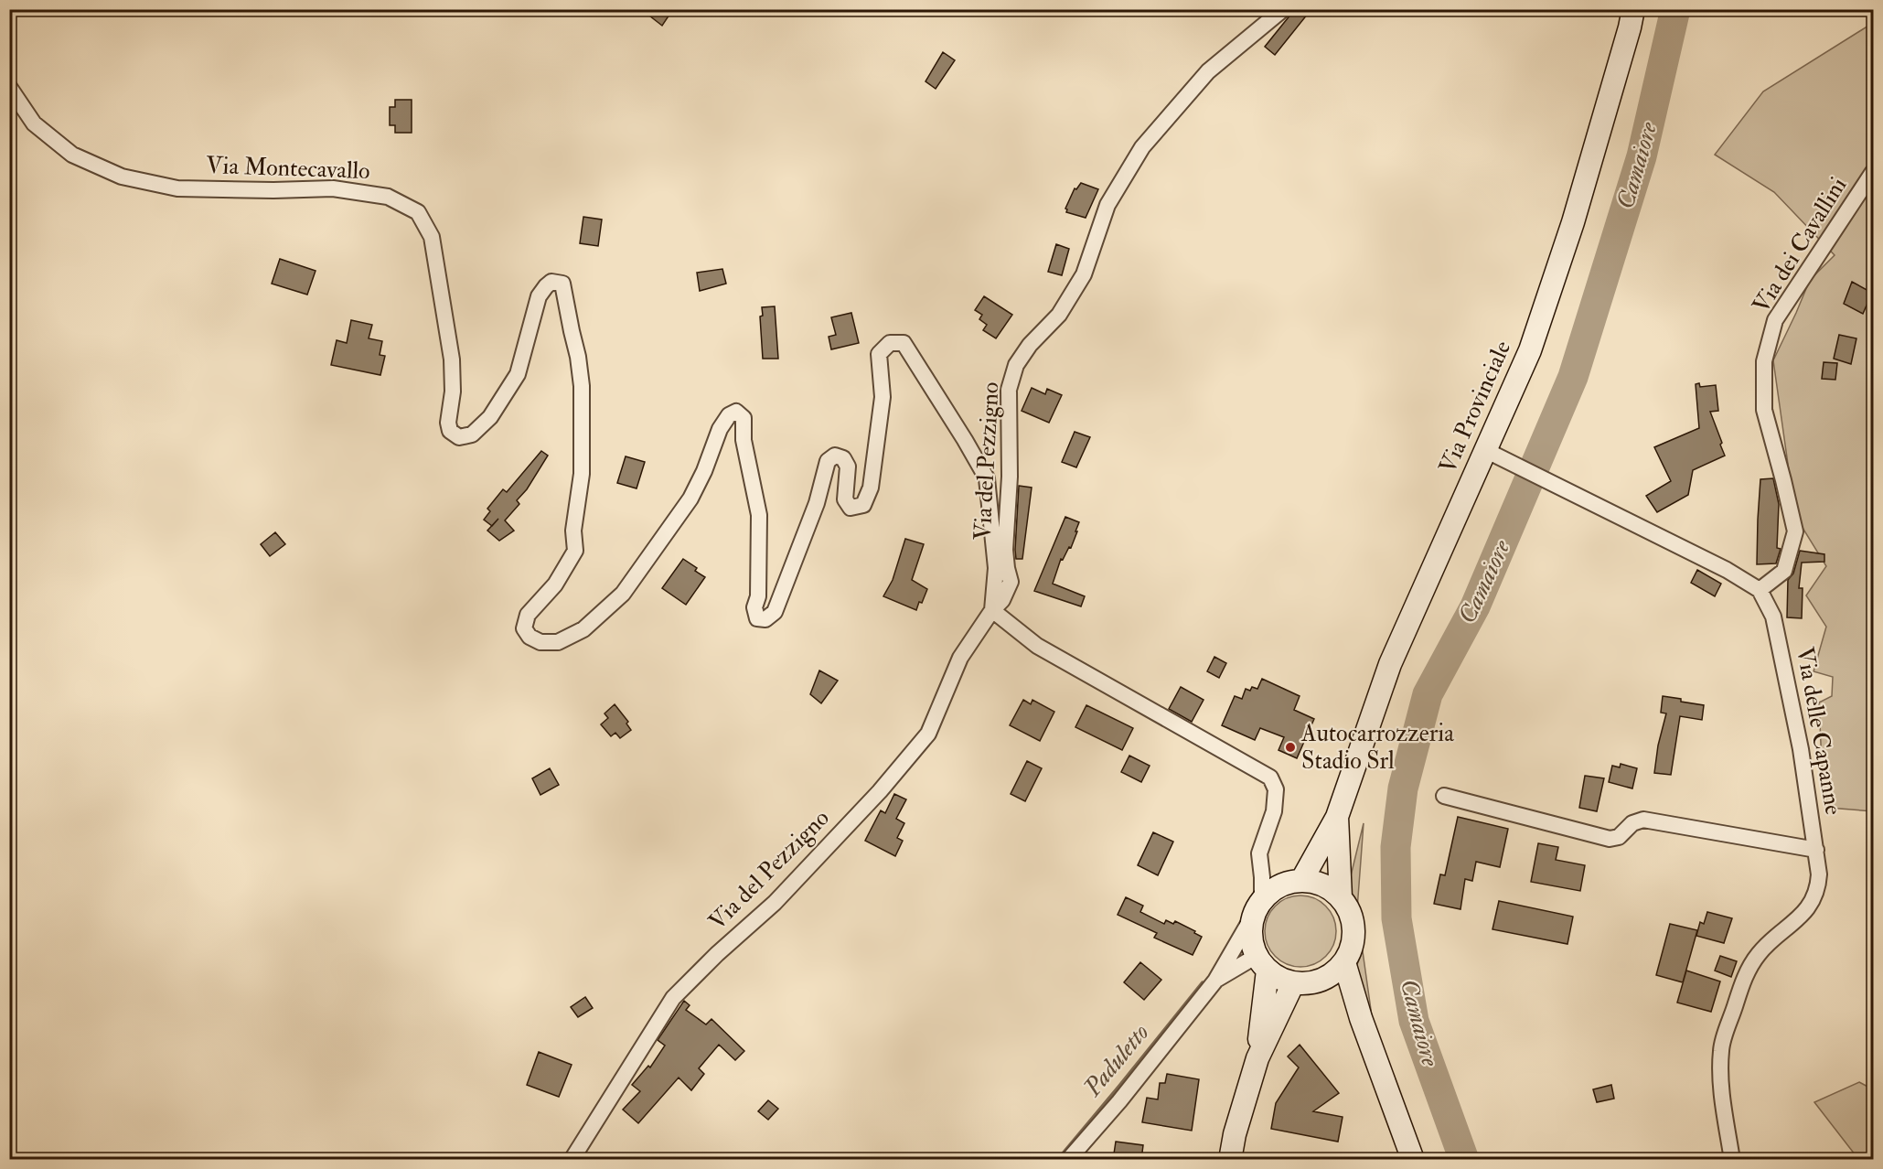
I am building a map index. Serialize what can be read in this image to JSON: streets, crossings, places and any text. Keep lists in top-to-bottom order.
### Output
{
  "streets": {
    "main road": ["Via Provinciale"],
    "street": [
      "Via Montecavallo",
      "Via dei Cavallini",
      "Via del Pezzigno",
      "Via delle Capanne"
    ]
  },
  "crossings": [
    ["Via Montecavallo", "Via del Pezzigno"],
    ["Via dei Cavallini", "Via delle Capanne"]
  ],
  "water": ["Camaiore", "Paduletto"],
  "places": ["Autocarrozzeria Stadio Srl"]
}
